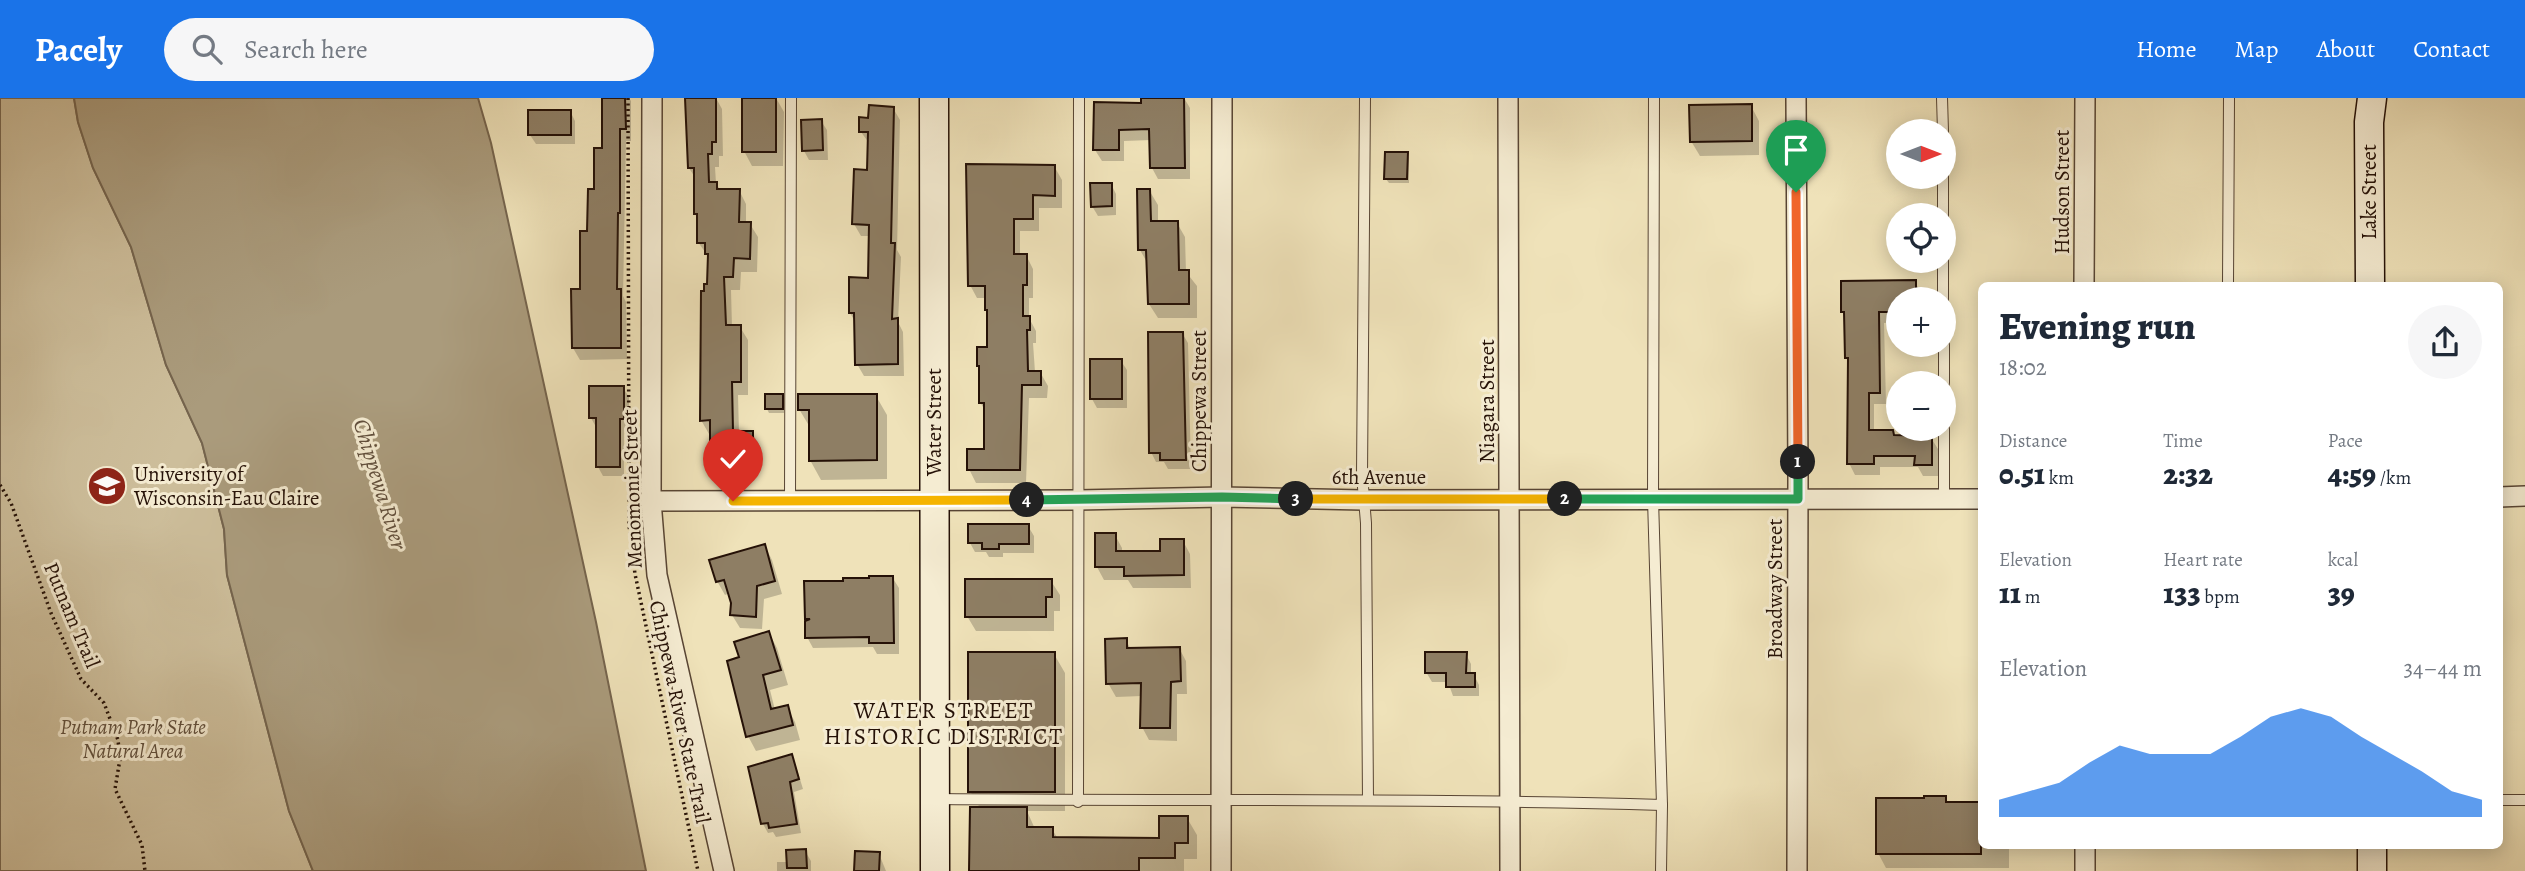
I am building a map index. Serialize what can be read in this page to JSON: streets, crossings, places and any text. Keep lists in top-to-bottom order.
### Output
{
  "streets": {
    "main road": ["Lake Street", "Water Street"],
    "street": [
      "Hudson Street",
      "Chippewa Street",
      "Niagara Street",
      "6th Avenue",
      "Menomonie Street",
      "Broadway Street"
    ],
    "path": ["Putnam Trail", "Chippewa River State Trail"]
  },
  "crossings": [
    ["Chippewa Street", "6th Avenue"],
    ["Niagara Street", "6th Avenue"],
    ["Water Street", "6th Avenue"],
    ["6th Avenue", "Menomonie Street"],
    ["6th Avenue", "Broadway Street"]
  ],
  "districts": ["WATER STREET HISTORIC DISTRICT"],
  "water": ["Chippewa River"],
  "parks": ["Putnam Park State Natural Area"],
  "places": {
    "school or university": ["University of Wisconsin-Eau Claire"]
  },
  "north": "right",
  "page": {
    "header": "Pacely",
    "search": "Search here",
    "nav": [
      "Home",
      "Map",
      "About",
      "Contact"
    ],
    "map_buttons": ["+", "−"],
    "heading": ["Evening run", "18:02"],
    "stats": [
      ["Distance", "0.51 km"],
      ["Time", "2:32"],
      ["Pace", "4:59 /km"],
      ["Elevation", "11 m"],
      ["Heart rate", "133 bpm"],
      ["kcal", "39"]
    ],
    "pins": [
      "1",
      "2",
      "3",
      "4"
    ],
    "chart": ["Elevation", "34–44 m"]
  }
}
